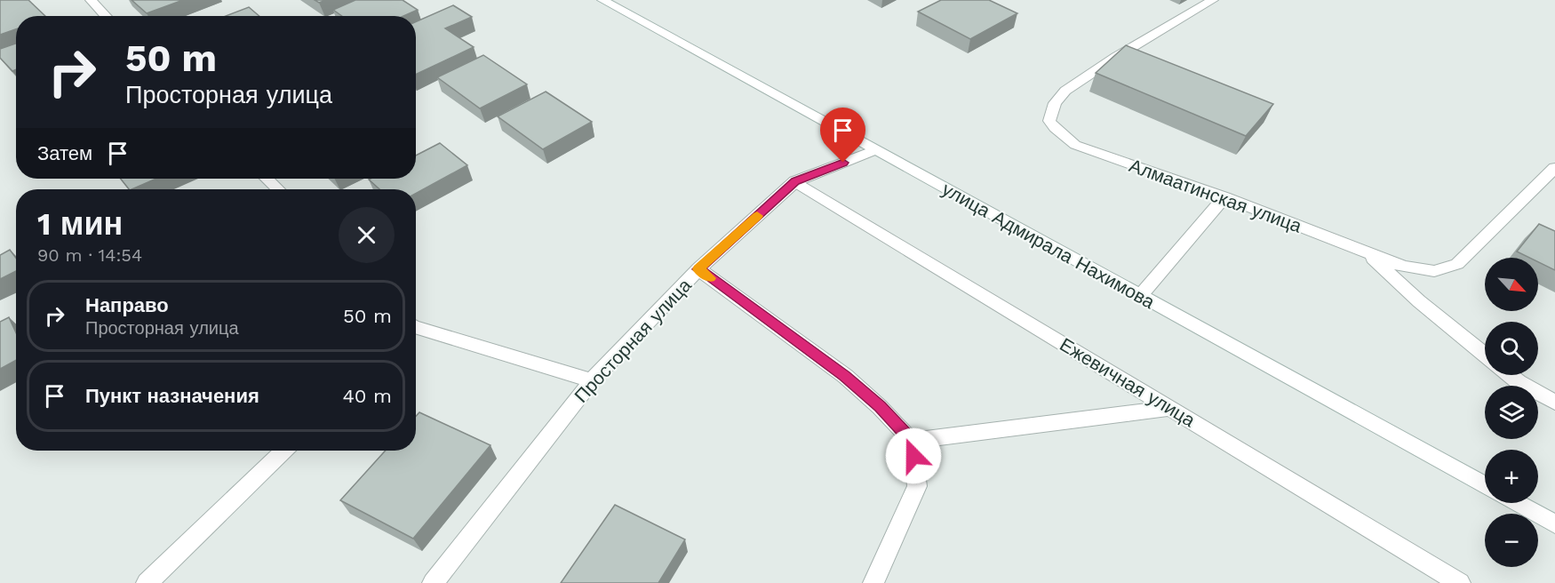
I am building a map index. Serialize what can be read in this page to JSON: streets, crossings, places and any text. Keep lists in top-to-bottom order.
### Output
{
  "streets": {
    "street": [
      "Алмаатинская улица",
      "улица Адмирала Нахимова",
      "Просторная улица",
      "Ежевичная улица"
    ]
  },
  "crossings": [
    ["улица Адмирала Нахимова", "Просторная улица"],
    ["Просторная улица", "Ежевичная улица"]
  ],
  "north": "bottom right",
  "page": {
    "turn": ["50 m", "Просторная улица"],
    "then": "Затем",
    "heading": ["1 мин", "90 m · 14:54"],
    "map_buttons": ["+", "−"],
    "list": [
      {
        "name": "Направо",
        "note": "Просторная улица",
        "value": "50 m"
      },
      {
        "name": "Пункт назначения",
        "value": "40 m"
      }
    ]
  }
}
